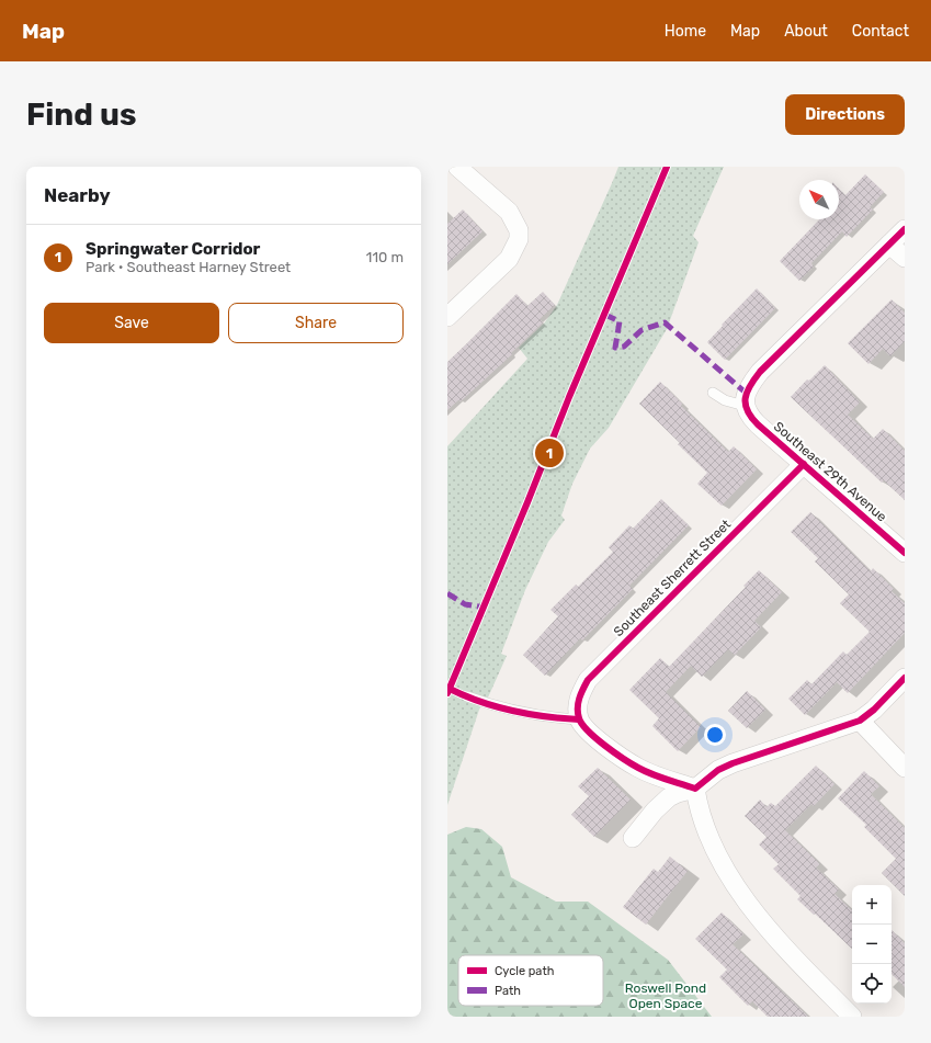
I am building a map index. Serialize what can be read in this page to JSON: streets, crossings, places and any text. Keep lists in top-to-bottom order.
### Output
{
  "streets": {
    "street": ["Southeast 29th Avenue", "Southeast Sherrett Street"]
  },
  "crossings": [
    ["Southeast 29th Avenue", "Southeast Sherrett Street"]
  ],
  "parks": ["Roswell Pond Open Space"],
  "legend": ["Cycle path", "Path"],
  "north": "top left",
  "page": {
    "header": "Map",
    "nav": [
      "Home",
      "Map",
      "About",
      "Contact"
    ],
    "buttons": [
      "Directions",
      ["Save", "Share"]
    ],
    "title": "Find us",
    "heading": "Nearby",
    "list": [
      {
        "mark": "1",
        "name": "Springwater Corridor",
        "note": "Park · Southeast Harney Street",
        "value": "110 m"
      }
    ],
    "pins": "1",
    "map_buttons": ["+", "−"]
  }
}
